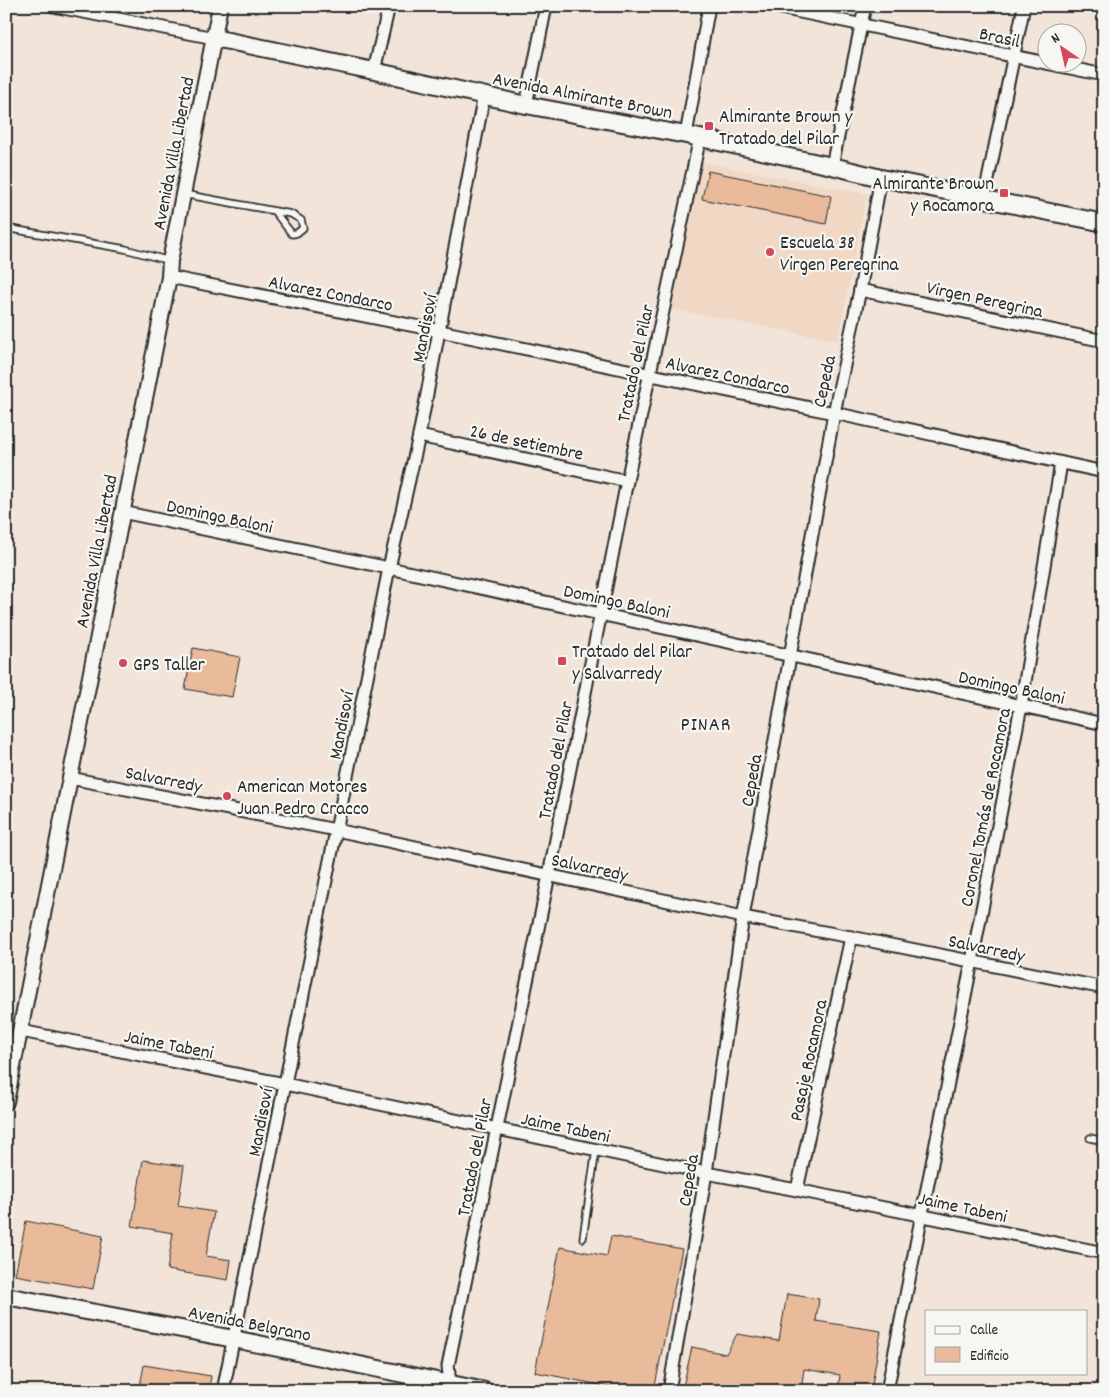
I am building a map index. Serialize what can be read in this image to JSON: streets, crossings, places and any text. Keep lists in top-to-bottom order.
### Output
{
  "streets": {
    "main road": ["Avenida Almirante Brown", "Avenida Belgrano"],
    "street": [
      "Brasil",
      "Avenida Villa Libertad",
      "Alvarez Condarco",
      "Virgen Peregrina",
      "Mandisoví",
      "Tratado del Pilar",
      "Cepeda",
      "26 de setiembre",
      "Domingo Baloni",
      "Salvarredy",
      "Coronel Tomás de Rocamora",
      "Jaime Tabeni",
      "Pasaje Rocamora"
    ]
  },
  "crossings": [
    ["Avenida Almirante Brown", "Avenida Villa Libertad"],
    ["Avenida Almirante Brown", "Mandisoví"],
    ["Avenida Almirante Brown", "Tratado del Pilar"],
    ["Avenida Almirante Brown", "Cepeda"],
    ["Avenida Villa Libertad", "Alvarez Condarco"],
    ["Avenida Villa Libertad", "Domingo Baloni"],
    ["Avenida Villa Libertad", "Salvarredy"],
    ["Avenida Villa Libertad", "Jaime Tabeni"],
    ["Alvarez Condarco", "Mandisoví"],
    ["Alvarez Condarco", "Tratado del Pilar"],
    ["Alvarez Condarco", "Cepeda"],
    ["Alvarez Condarco", "Coronel Tomás de Rocamora"],
    ["Virgen Peregrina", "Cepeda"],
    ["Mandisoví", "26 de setiembre"],
    ["Mandisoví", "Domingo Baloni"],
    ["Mandisoví", "Salvarredy"],
    ["Mandisoví", "Jaime Tabeni"],
    ["Mandisoví", "Avenida Belgrano"],
    ["Tratado del Pilar", "26 de setiembre"],
    ["Tratado del Pilar", "Domingo Baloni"],
    ["Tratado del Pilar", "Salvarredy"],
    ["Tratado del Pilar", "Jaime Tabeni"],
    ["Tratado del Pilar", "Avenida Belgrano"],
    ["Cepeda", "Domingo Baloni"],
    ["Cepeda", "Salvarredy"],
    ["Cepeda", "Jaime Tabeni"],
    ["Domingo Baloni", "Coronel Tomás de Rocamora"],
    ["Salvarredy", "Coronel Tomás de Rocamora"],
    ["Salvarredy", "Pasaje Rocamora"],
    ["Coronel Tomás de Rocamora", "Jaime Tabeni"],
    ["Jaime Tabeni", "Pasaje Rocamora"]
  ],
  "districts": ["PINAR"],
  "places": {
    "transit": ["Almirante Brown y Tratado del Pilar", "Almirante Brown y Rocamora", "Tratado del Pilar y Salvarredy"],
    "other": ["Escuela 38 Virgen Peregrina", "GPS Taller", "American Motores Juan Pedro Cracco"]
  },
  "legend": ["Calle", "Edificio"],
  "north": "top left"
}
